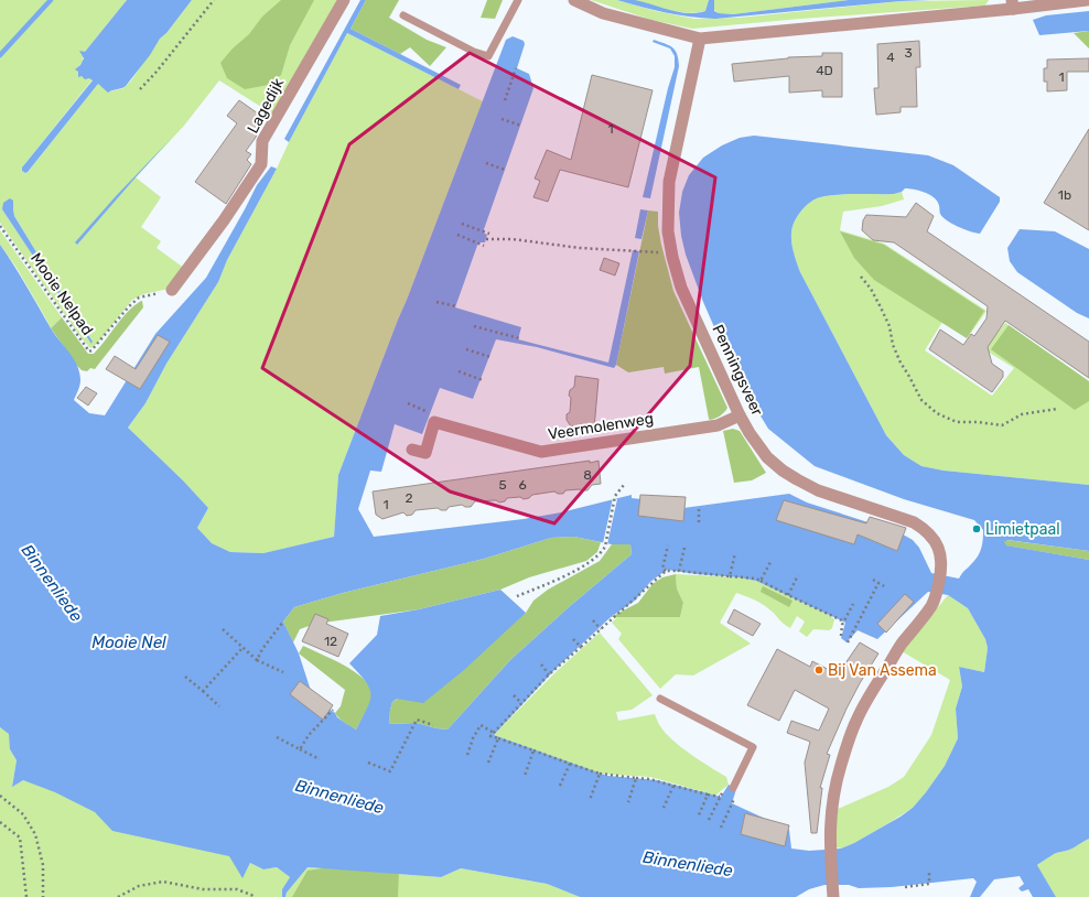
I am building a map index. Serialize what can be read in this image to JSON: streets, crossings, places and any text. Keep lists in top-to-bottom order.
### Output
{
  "streets": {
    "street": ["Lagedijk", "Penningsveer", "Veermolenweg"],
    "path": ["Mooie Nelpad"]
  },
  "crossings": [
    ["Lagedijk", "Mooie Nelpad"],
    ["Penningsveer", "Veermolenweg"]
  ],
  "water": ["Binnenliede", "Mooie Nel"],
  "places": ["Limietpaal", "Bij Van Assema"],
  "house_numbers": [
    "3",
    "4",
    "4D",
    "1",
    "1",
    "1b",
    "8",
    "5",
    "6",
    "2",
    "1",
    "12"
  ]
}
